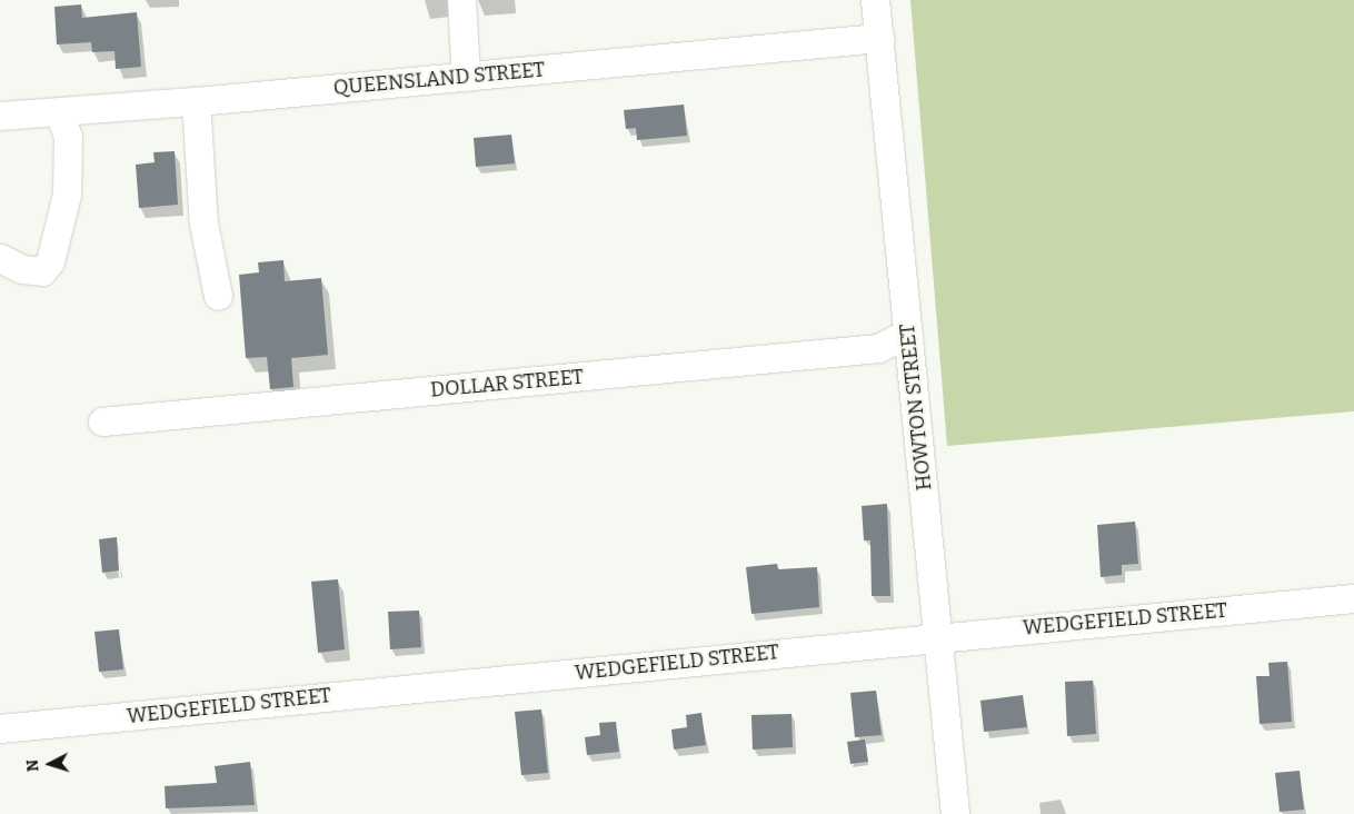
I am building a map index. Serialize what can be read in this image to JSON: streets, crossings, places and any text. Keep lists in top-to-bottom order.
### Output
{
  "streets": {
    "street": [
      "QUEENSLAND STREET",
      "DOLLAR STREET",
      "HOWTON STREET",
      "WEDGEFIELD STREET"
    ]
  },
  "crossings": [
    ["QUEENSLAND STREET", "HOWTON STREET"],
    ["DOLLAR STREET", "HOWTON STREET"],
    ["HOWTON STREET", "WEDGEFIELD STREET"]
  ],
  "north": "left"
}
